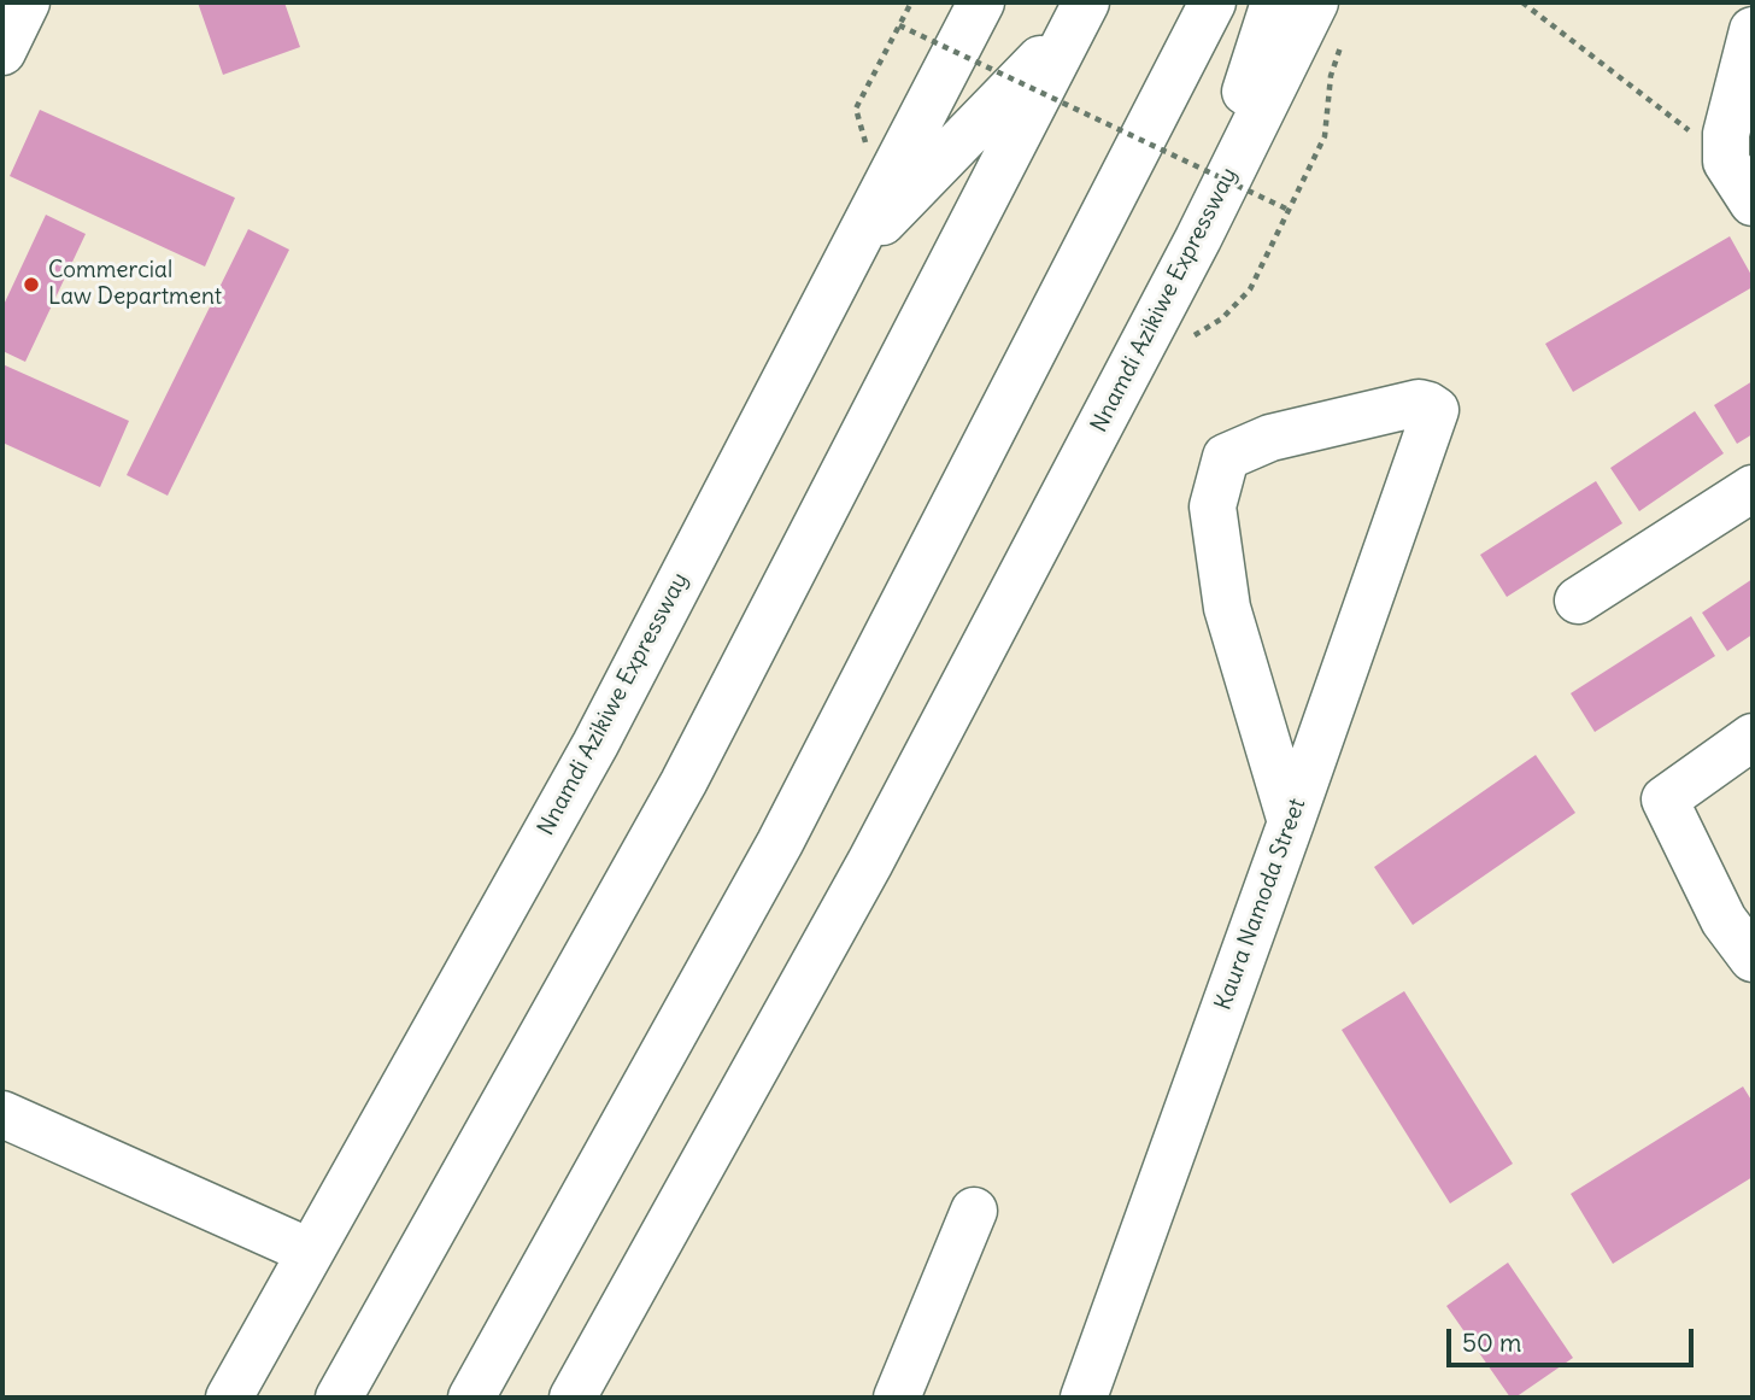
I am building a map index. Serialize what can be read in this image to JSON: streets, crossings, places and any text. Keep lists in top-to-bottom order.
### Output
{
  "streets": {
    "main road": ["Nnamdi Azikiwe Expressway", "Kaura Namoda Street"]
  },
  "places": ["Commercial Law Department"],
  "scale_bar": "50 m"
}
